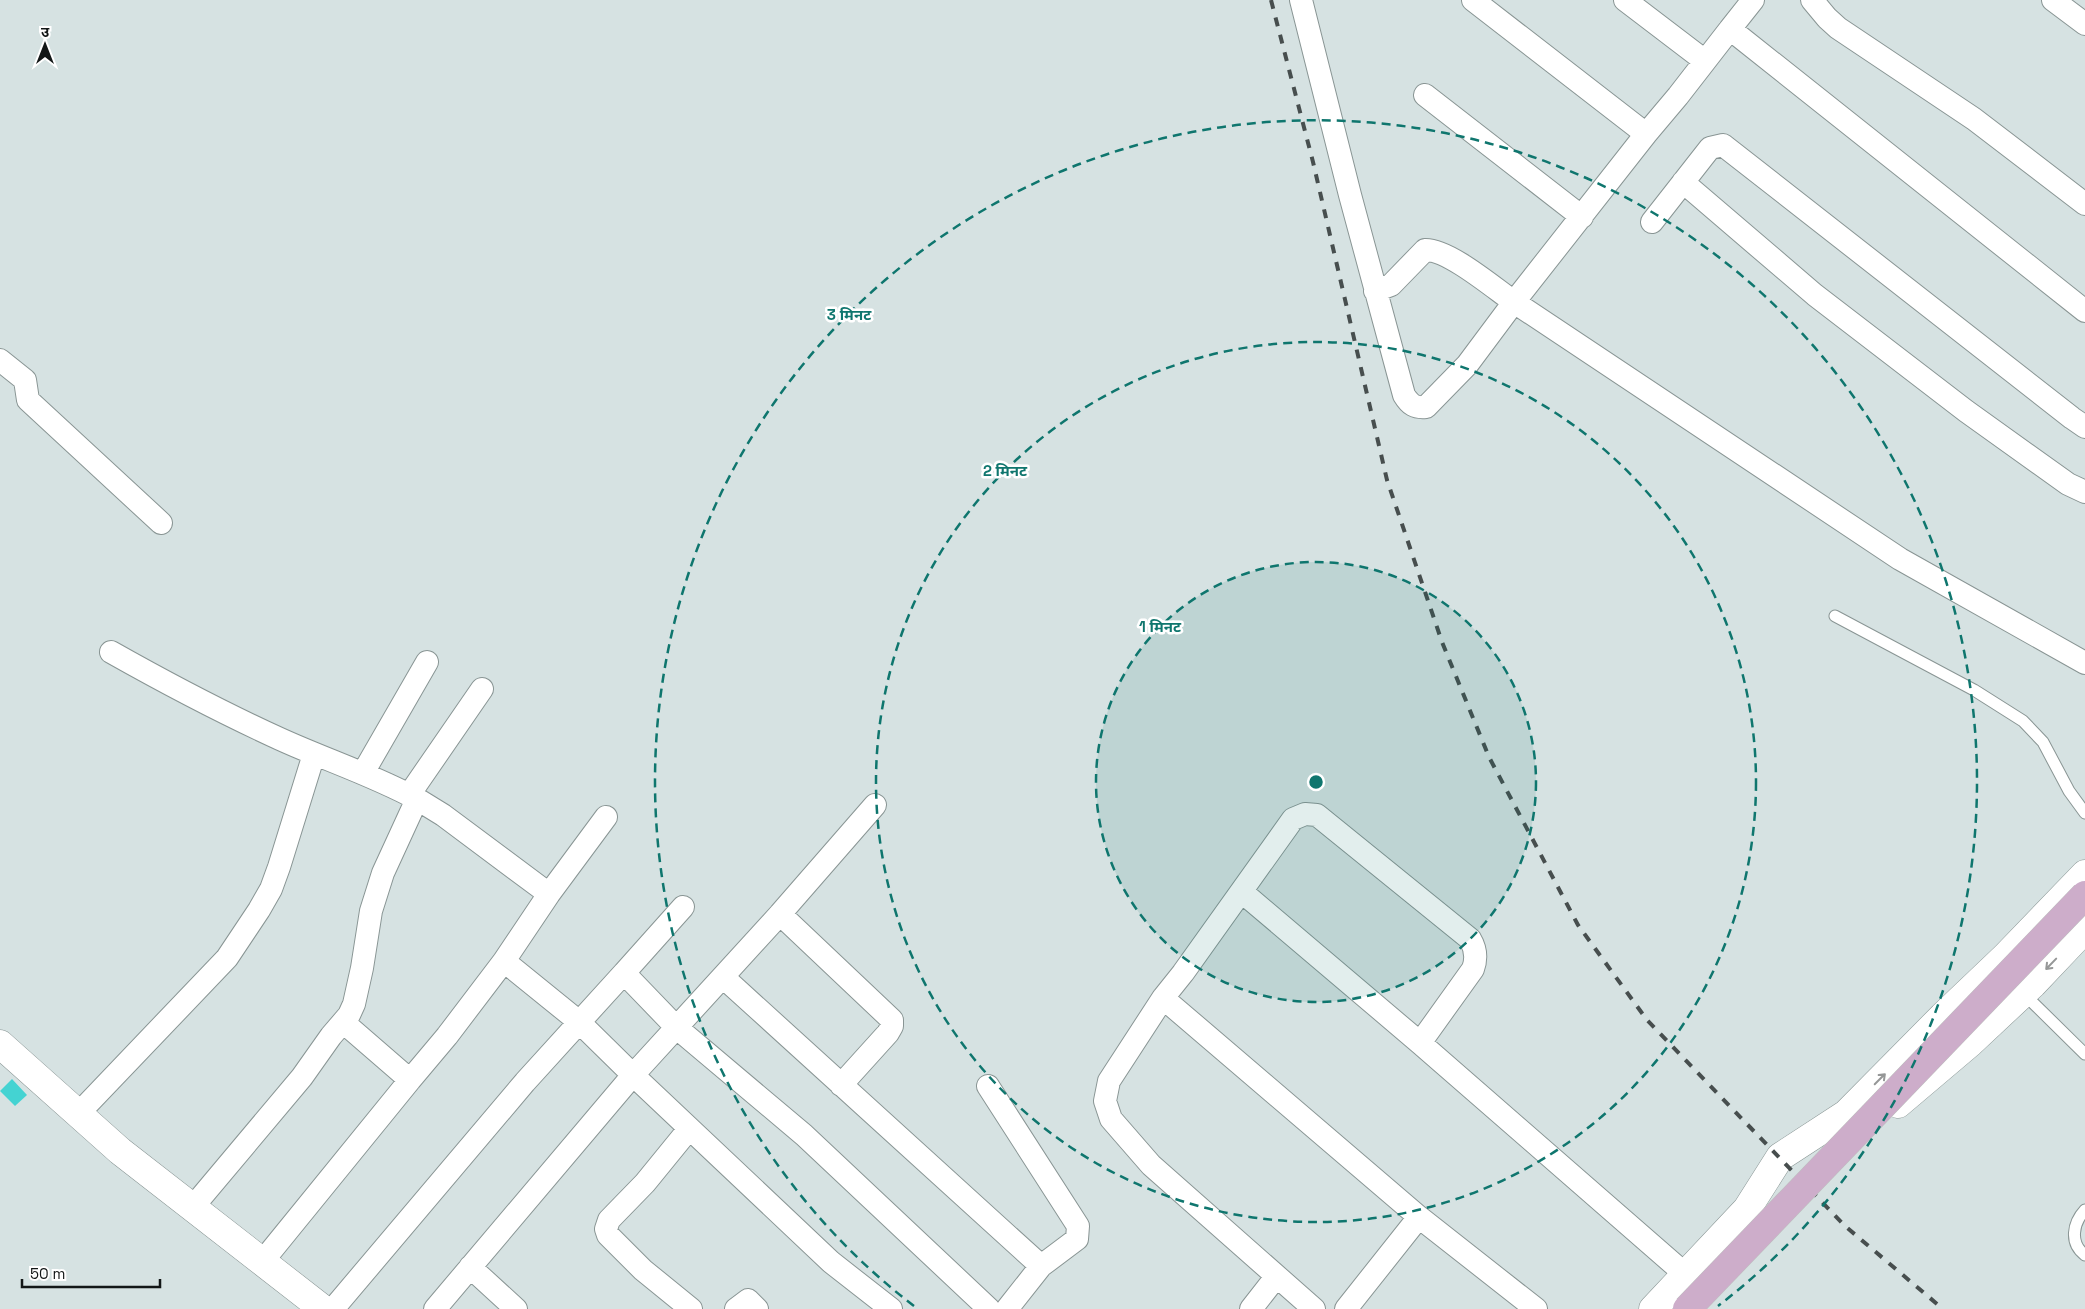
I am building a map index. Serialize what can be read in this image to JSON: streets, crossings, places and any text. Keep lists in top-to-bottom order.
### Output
{
  "scale_bar": "50 m",
  "north": "top",
  "rings": ["3 मिनट", "2 मिनट", "1 मिनट"]
}
